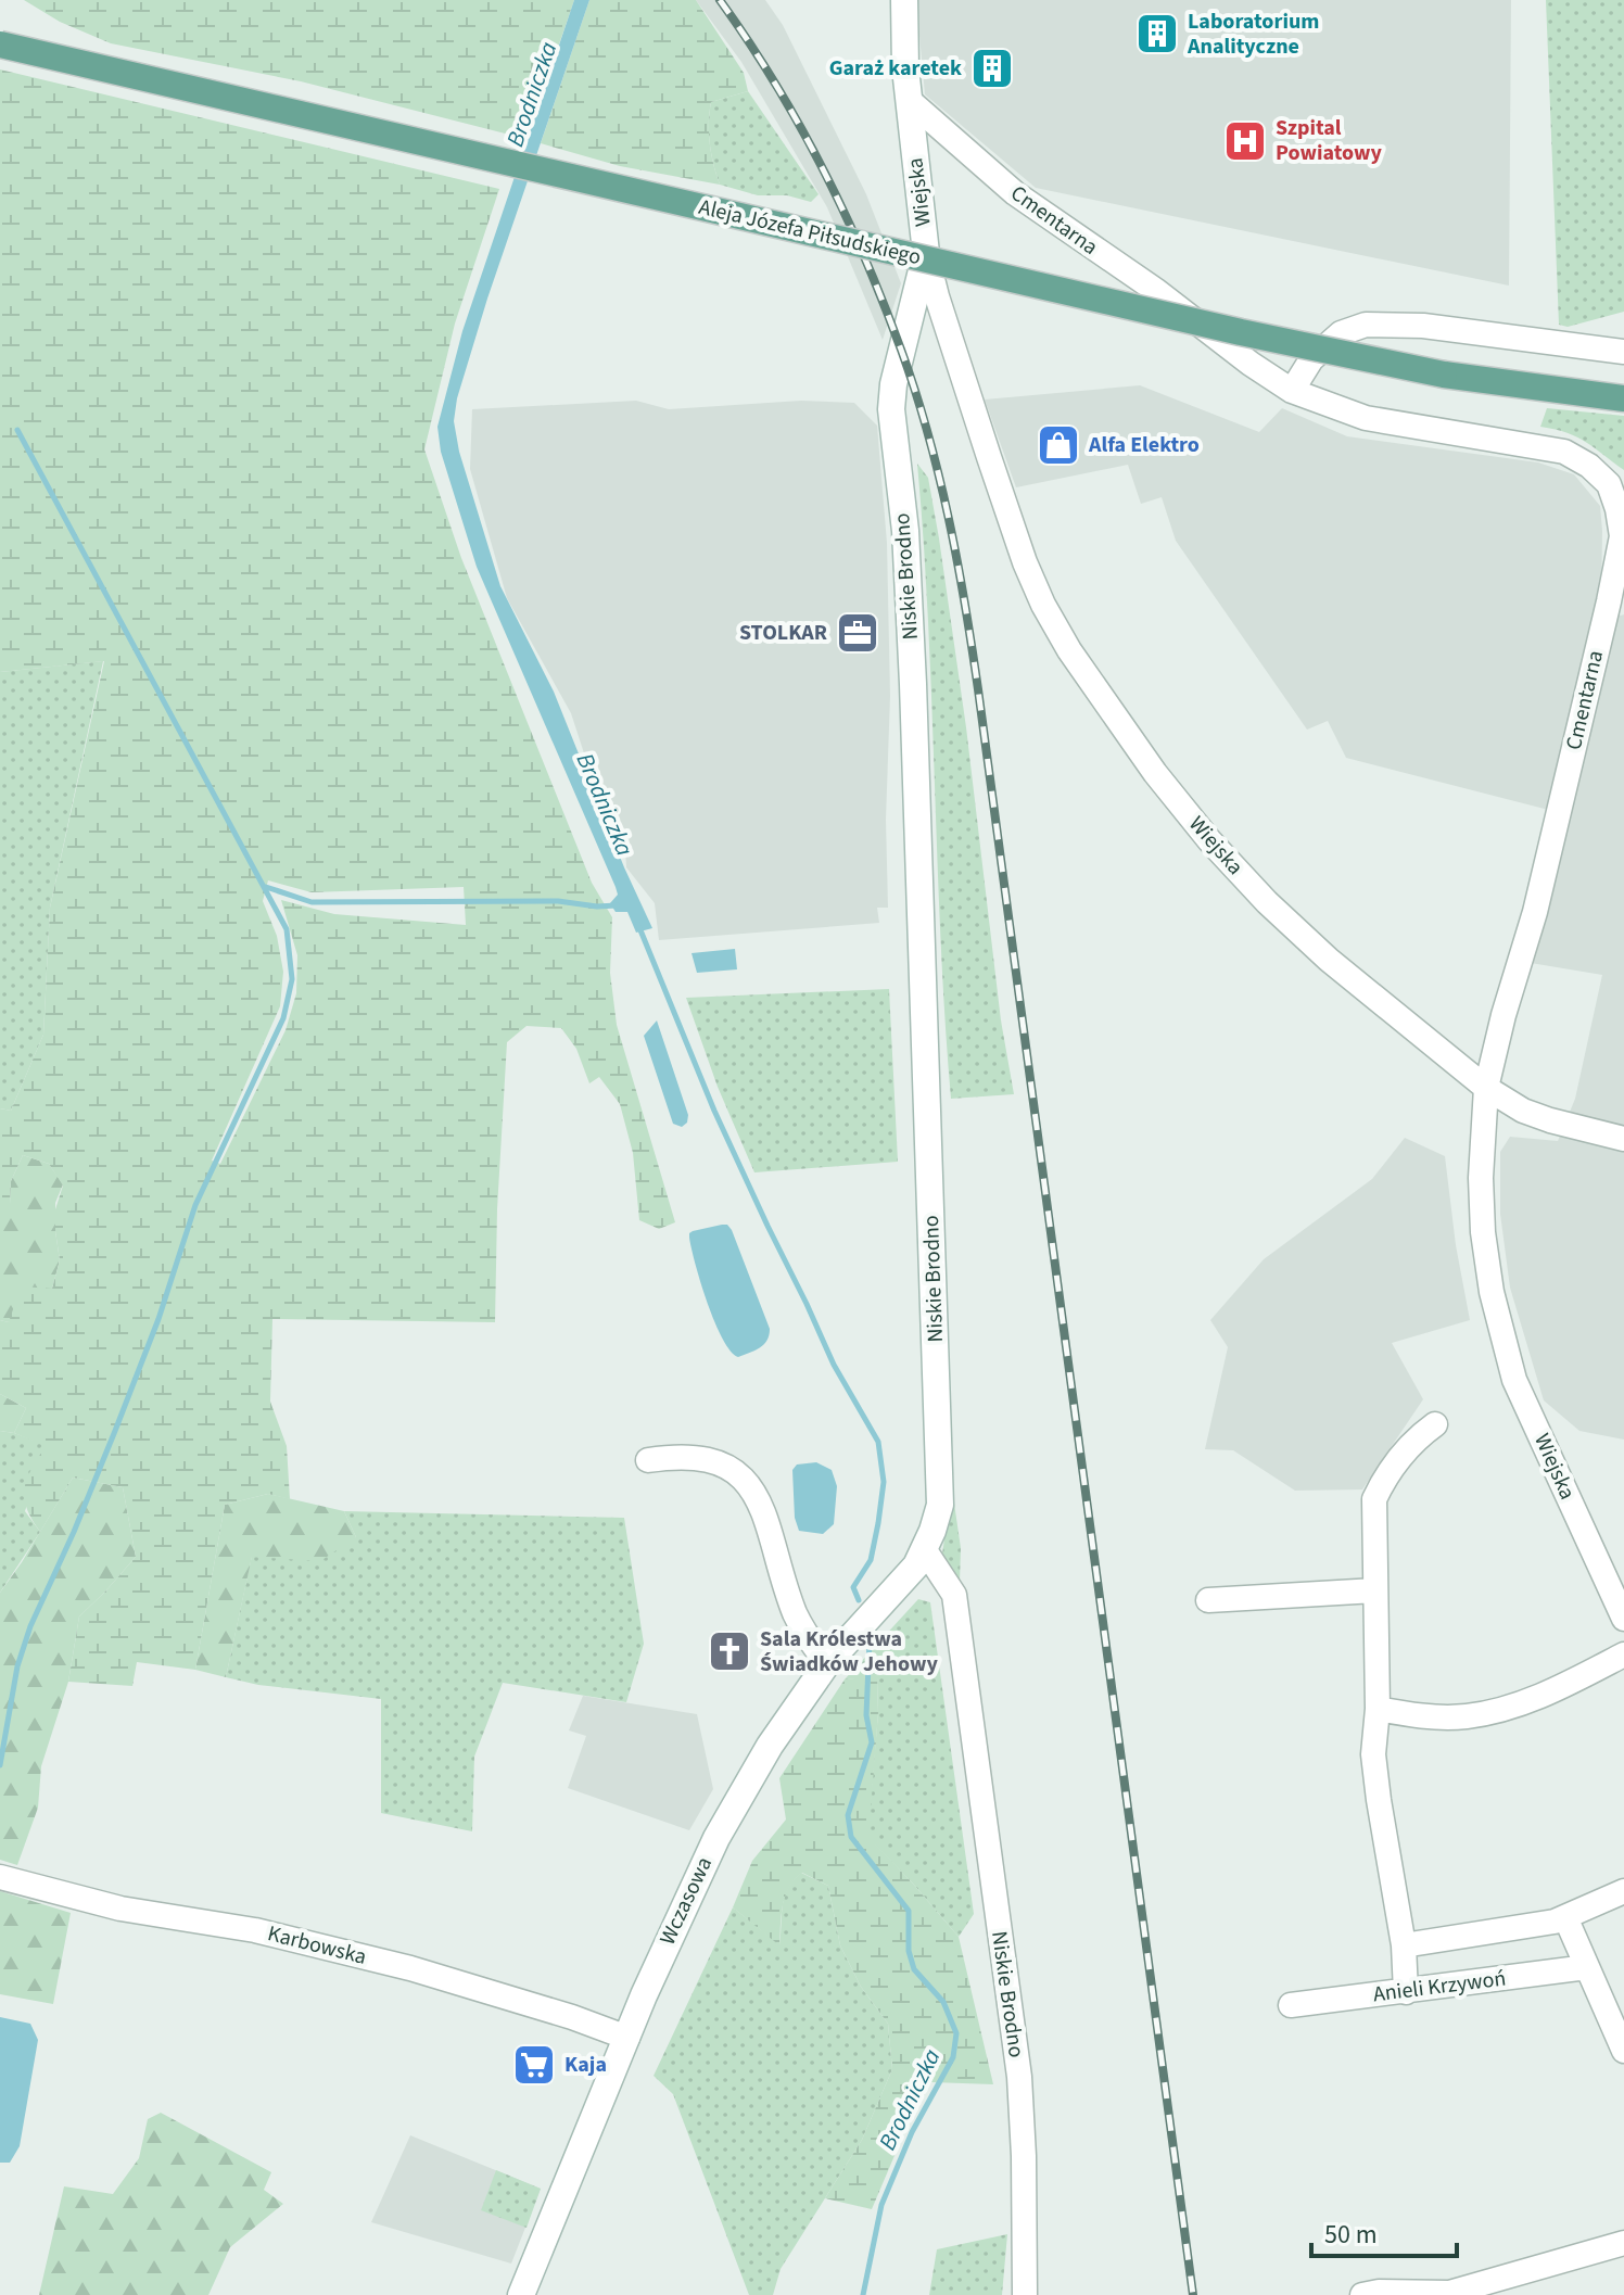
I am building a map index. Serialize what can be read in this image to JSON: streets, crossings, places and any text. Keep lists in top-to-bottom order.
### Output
{
  "streets": {
    "main road": ["Aleja Józefa Piłsudskiego"],
    "street": [
      "Wiejska",
      "Cmentarna",
      "Niskie Brodno",
      "Wczasowa",
      "Karbowska",
      "Anieli Krzywoń"
    ]
  },
  "crossings": [
    ["Wiejska", "Cmentarna"],
    ["Wiejska", "Niskie Brodno"],
    ["Niskie Brodno", "Wczasowa"],
    ["Wczasowa", "Karbowska"]
  ],
  "water": ["Brodniczka"],
  "places": {
    "building": ["Laboratorium Analityczne", "Garaż karetek"],
    "hospital": ["Szpital Powiatowy"],
    "shop": ["Alfa Elektro"],
    "office": ["STOLKAR"],
    "church": ["Sala Królestwa Świadków Jehowy"],
    "supermarket": ["Kaja"]
  },
  "scale_bar": "50 m"
}
